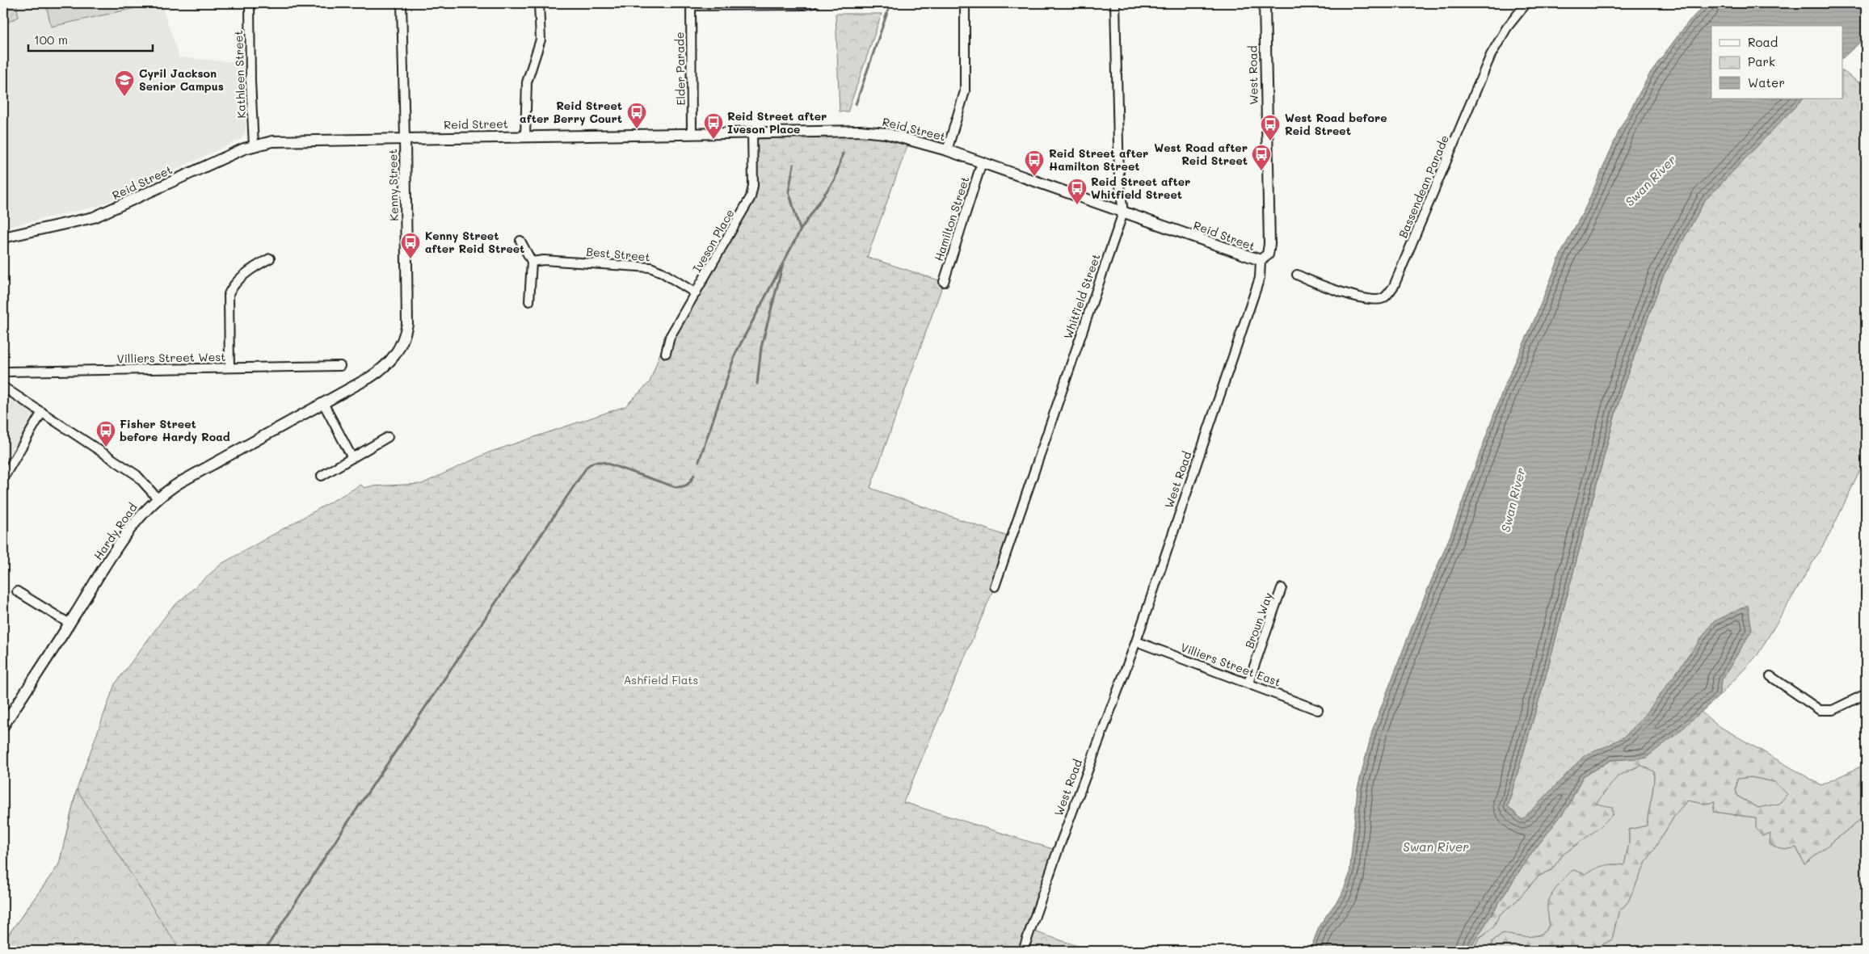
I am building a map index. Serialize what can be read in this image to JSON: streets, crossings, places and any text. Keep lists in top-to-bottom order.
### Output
{
  "streets": {
    "street": [
      "Elder Parade",
      "Kathleen Street",
      "West Road",
      "Reid Street",
      "Kenny Street",
      "Bassendean Parade",
      "Hamilton Street",
      "Iveson Place",
      "Best Street",
      "Whitfield Street",
      "Villiers Street West",
      "Hardy Road",
      "Broun Way",
      "Villiers Street East"
    ]
  },
  "crossings": [
    ["Elder Parade", "Reid Street"],
    ["Kathleen Street", "Reid Street"],
    ["West Road", "Reid Street"],
    ["West Road", "Villiers Street East"],
    ["Reid Street", "Kenny Street"],
    ["Reid Street", "Hamilton Street"],
    ["Reid Street", "Iveson Place"],
    ["Reid Street", "Whitfield Street"],
    ["Kenny Street", "Hardy Road"],
    ["Iveson Place", "Best Street"],
    ["Broun Way", "Villiers Street East"]
  ],
  "water": ["Swan River"],
  "parks": ["Ashfield Flats"],
  "places": {
    "school or university": ["Cyril Jackson Senior Campus"],
    "bus stop": [
      "Reid Street after Berry Court",
      "Reid Street after Iveson Place",
      "West Road before Reid Street",
      "West Road after Reid Street",
      "Reid Street after Hamilton Street",
      "Reid Street after Whitfield Street",
      "Kenny Street after Reid Street",
      "Fisher Street before Hardy Road"
    ]
  },
  "legend": ["Road", "Park", "Water"],
  "scale_bar": "100 m"
}
